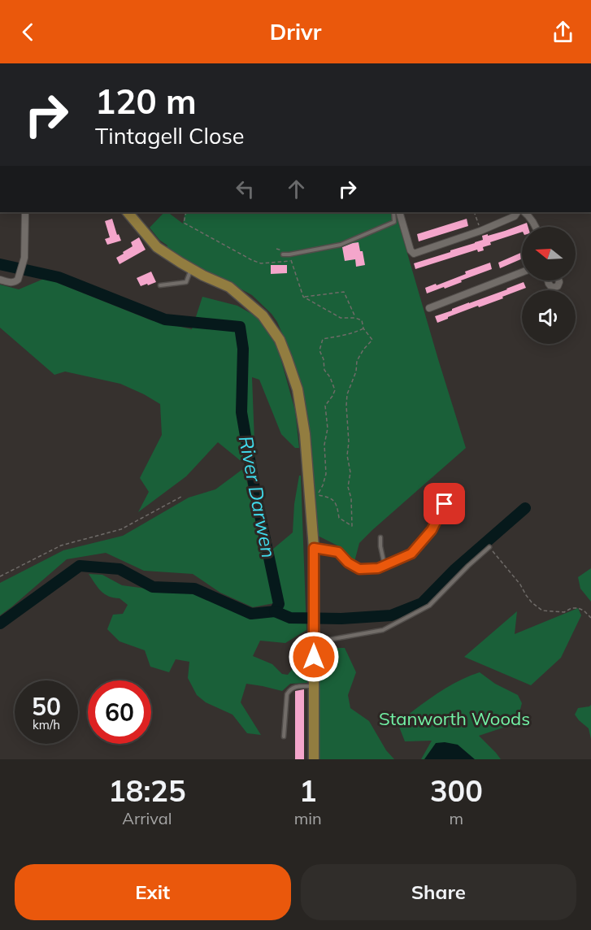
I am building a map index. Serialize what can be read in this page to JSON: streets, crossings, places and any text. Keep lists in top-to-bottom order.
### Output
{
  "water": ["River Darwen"],
  "parks": ["Stanworth Woods"],
  "north": "left",
  "page": {
    "header": "Drivr",
    "turn": ["120 m", "Tintagell Close"],
    "speed": "50 km/h",
    "limit": "60",
    "eta": [
      "18:25",
      "Arrival",
      "1",
      "min",
      "300",
      "m"
    ],
    "buttons": ["Exit", "Share"]
  }
}
